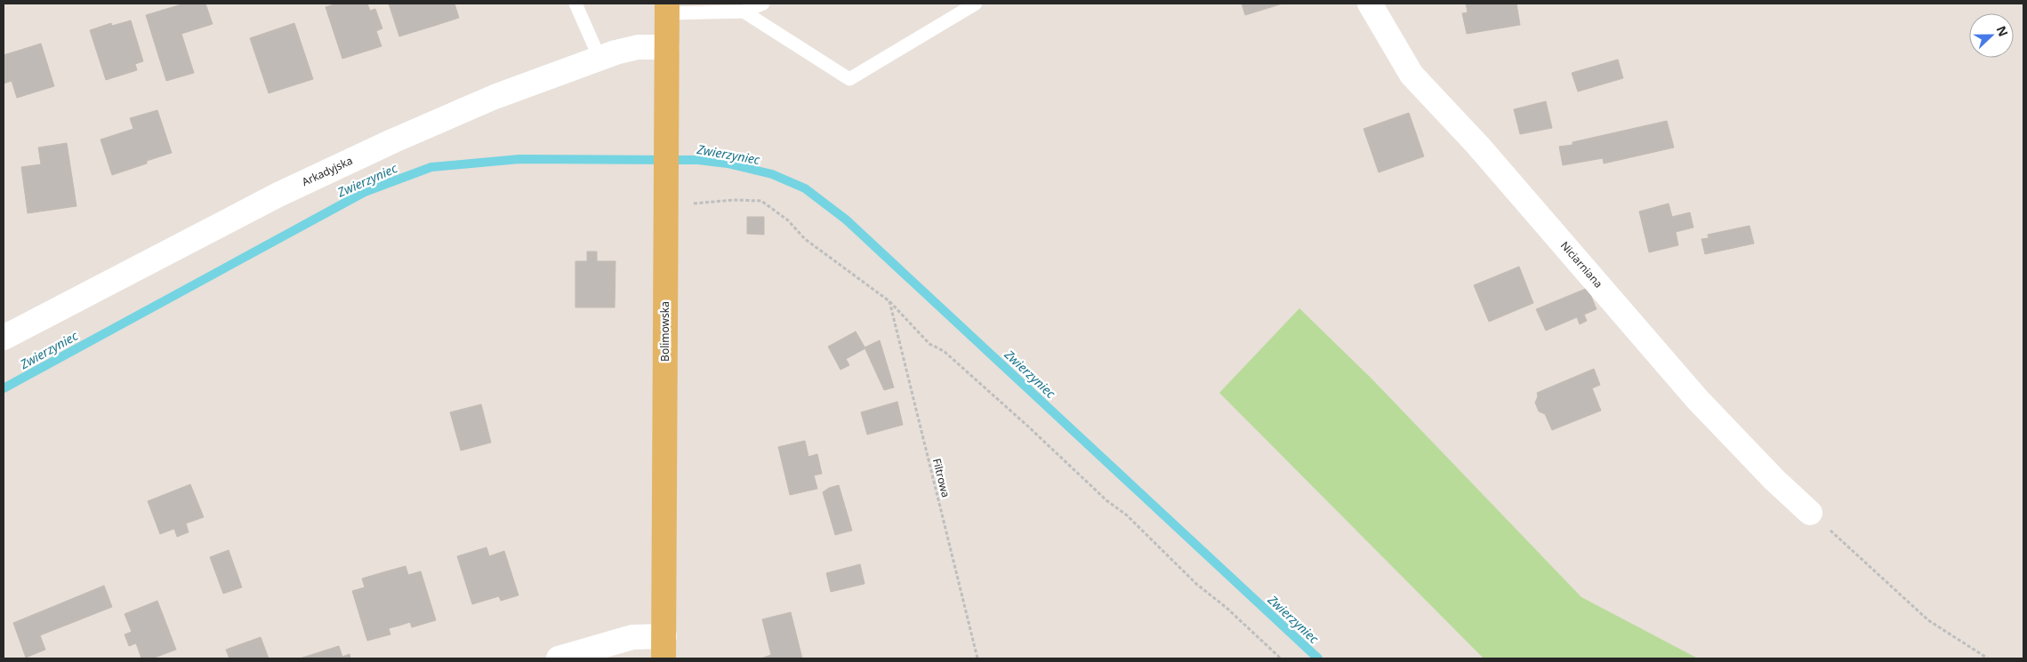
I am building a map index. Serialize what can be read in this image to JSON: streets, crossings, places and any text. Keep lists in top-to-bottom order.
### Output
{
  "streets": {
    "main road": ["Bolimowska"],
    "street": ["Arkadyjska", "Niciarniana"],
    "path": ["Filtrowa"]
  },
  "crossings": [
    ["Arkadyjska", "Bolimowska"]
  ],
  "water": ["Zwierzyniec"],
  "north": "right"
}
